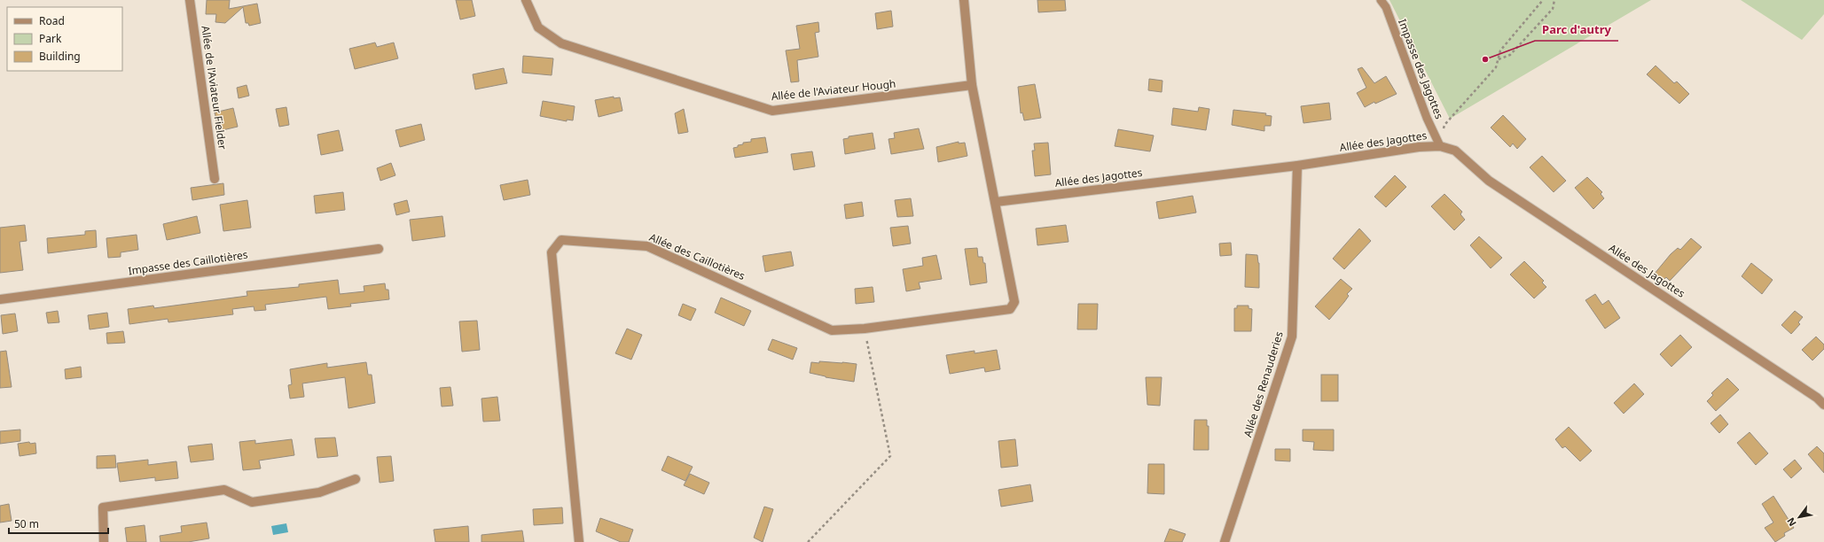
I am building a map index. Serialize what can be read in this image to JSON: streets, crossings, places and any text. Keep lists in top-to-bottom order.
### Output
{
  "streets": {
    "street": [
      "Allée de l'Aviateur Fielder",
      "Allée de l'Aviateur Hough",
      "Allée des Jagottes",
      "Allée des Caillotières",
      "Impasse des Caillotières",
      "Allée des Renauderies"
    ],
    "lane": ["Impasse des Jagottes"]
  },
  "crossings": [
    ["Impasse des Jagottes", "Allée des Jagottes"],
    ["Allée des Jagottes", "Allée des Caillotières"],
    ["Allée des Jagottes", "Allée des Renauderies"]
  ],
  "places": ["Parc d'autry"],
  "legend": ["Road", "Park", "Building"],
  "scale_bar": "50 m",
  "north": "bottom left"
}
